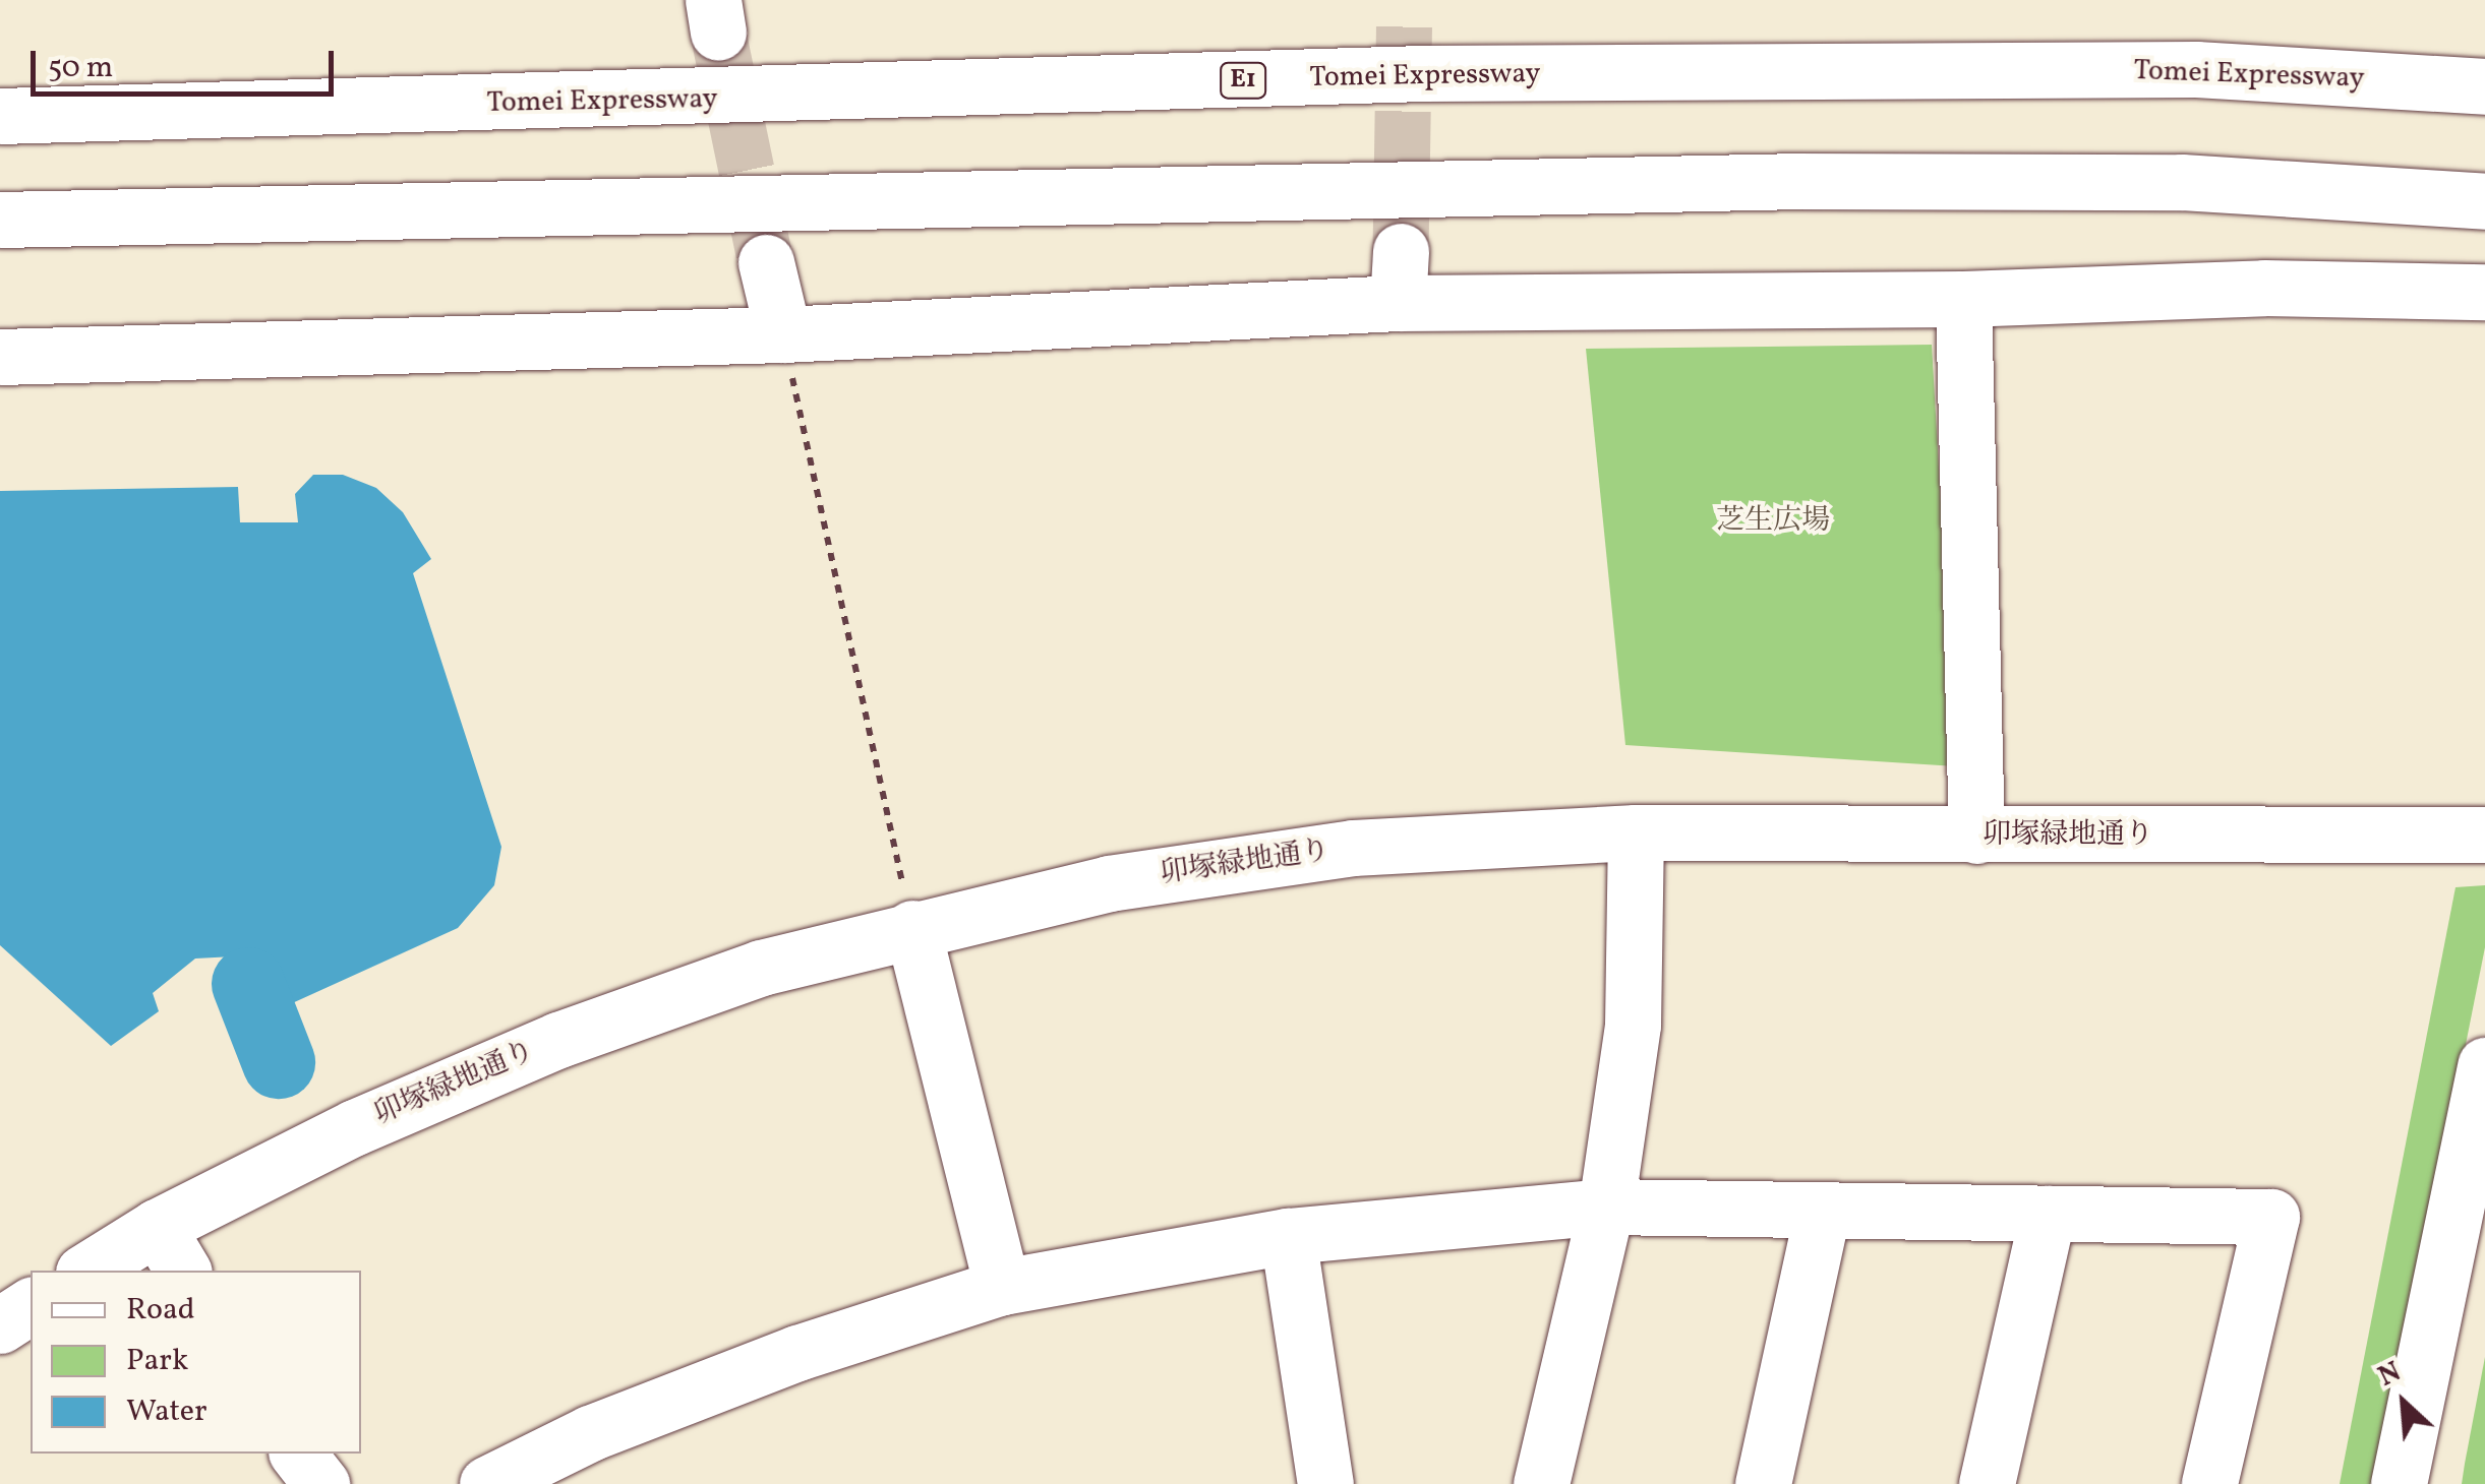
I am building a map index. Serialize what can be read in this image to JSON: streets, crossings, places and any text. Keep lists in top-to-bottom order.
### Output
{
  "streets": {
    "main road": ["Tomei Expressway", "E1", "卯塚緑地通り"]
  },
  "parks": ["芝生広場"],
  "legend": ["Road", "Park", "Water"],
  "scale_bar": "50 m",
  "north": "top left"
}
